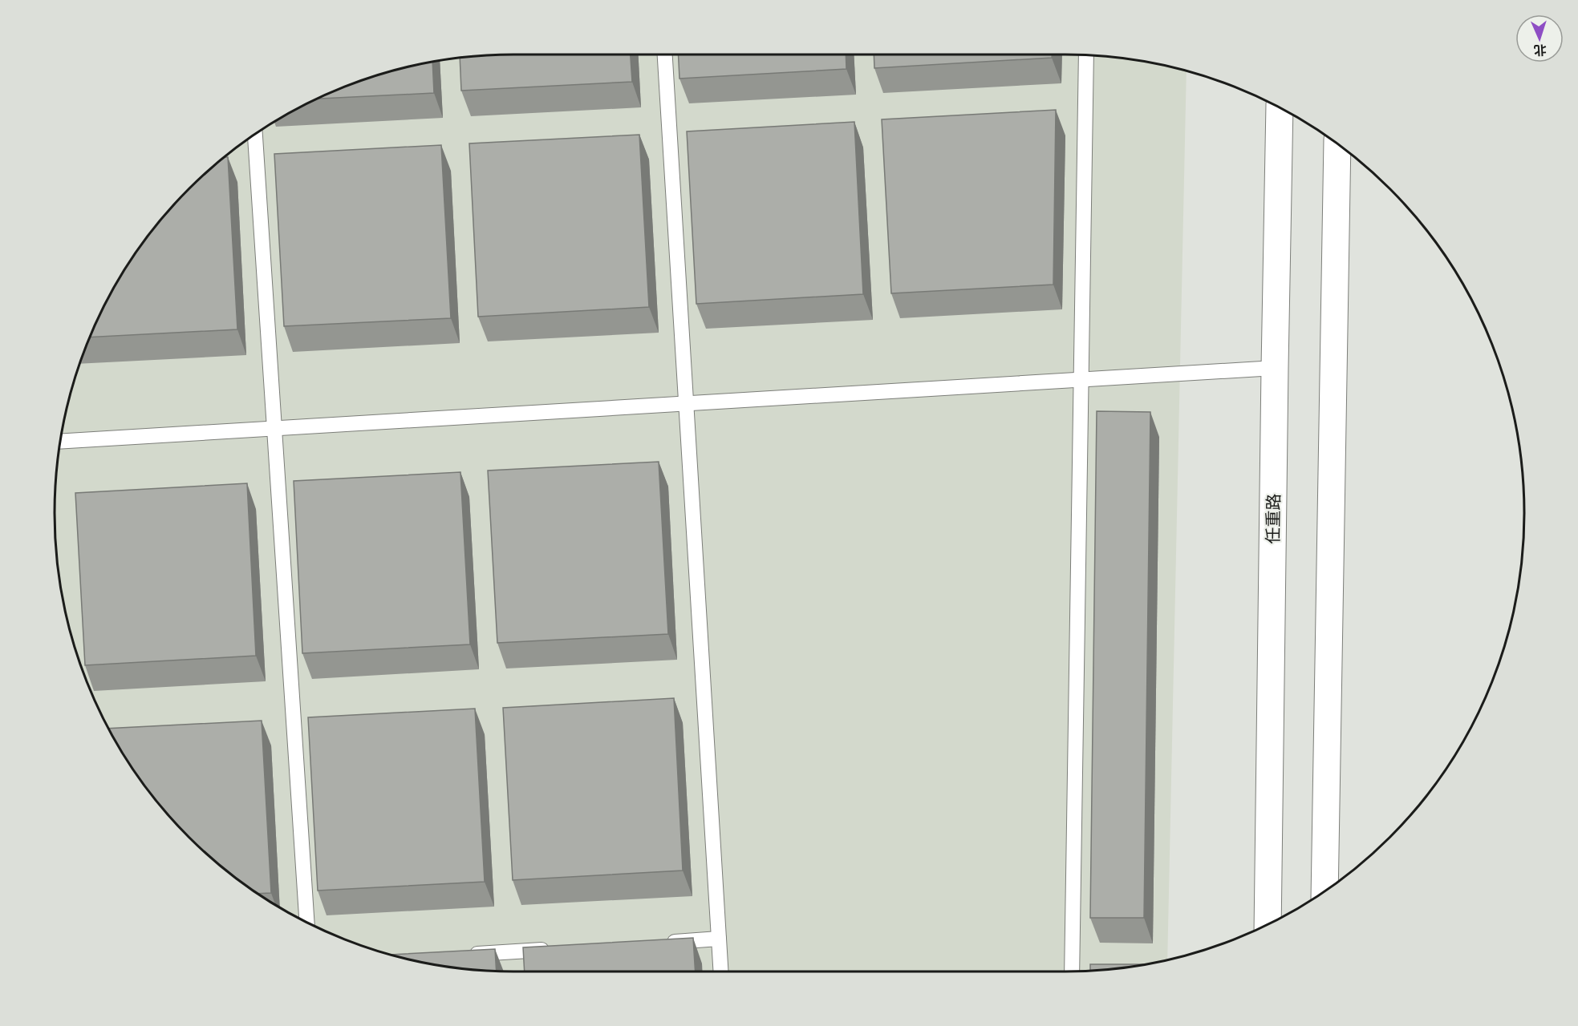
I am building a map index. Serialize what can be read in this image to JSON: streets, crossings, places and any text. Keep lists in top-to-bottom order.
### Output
{
  "streets": {
    "main road": ["任重路"]
  },
  "north": "bottom"
}
